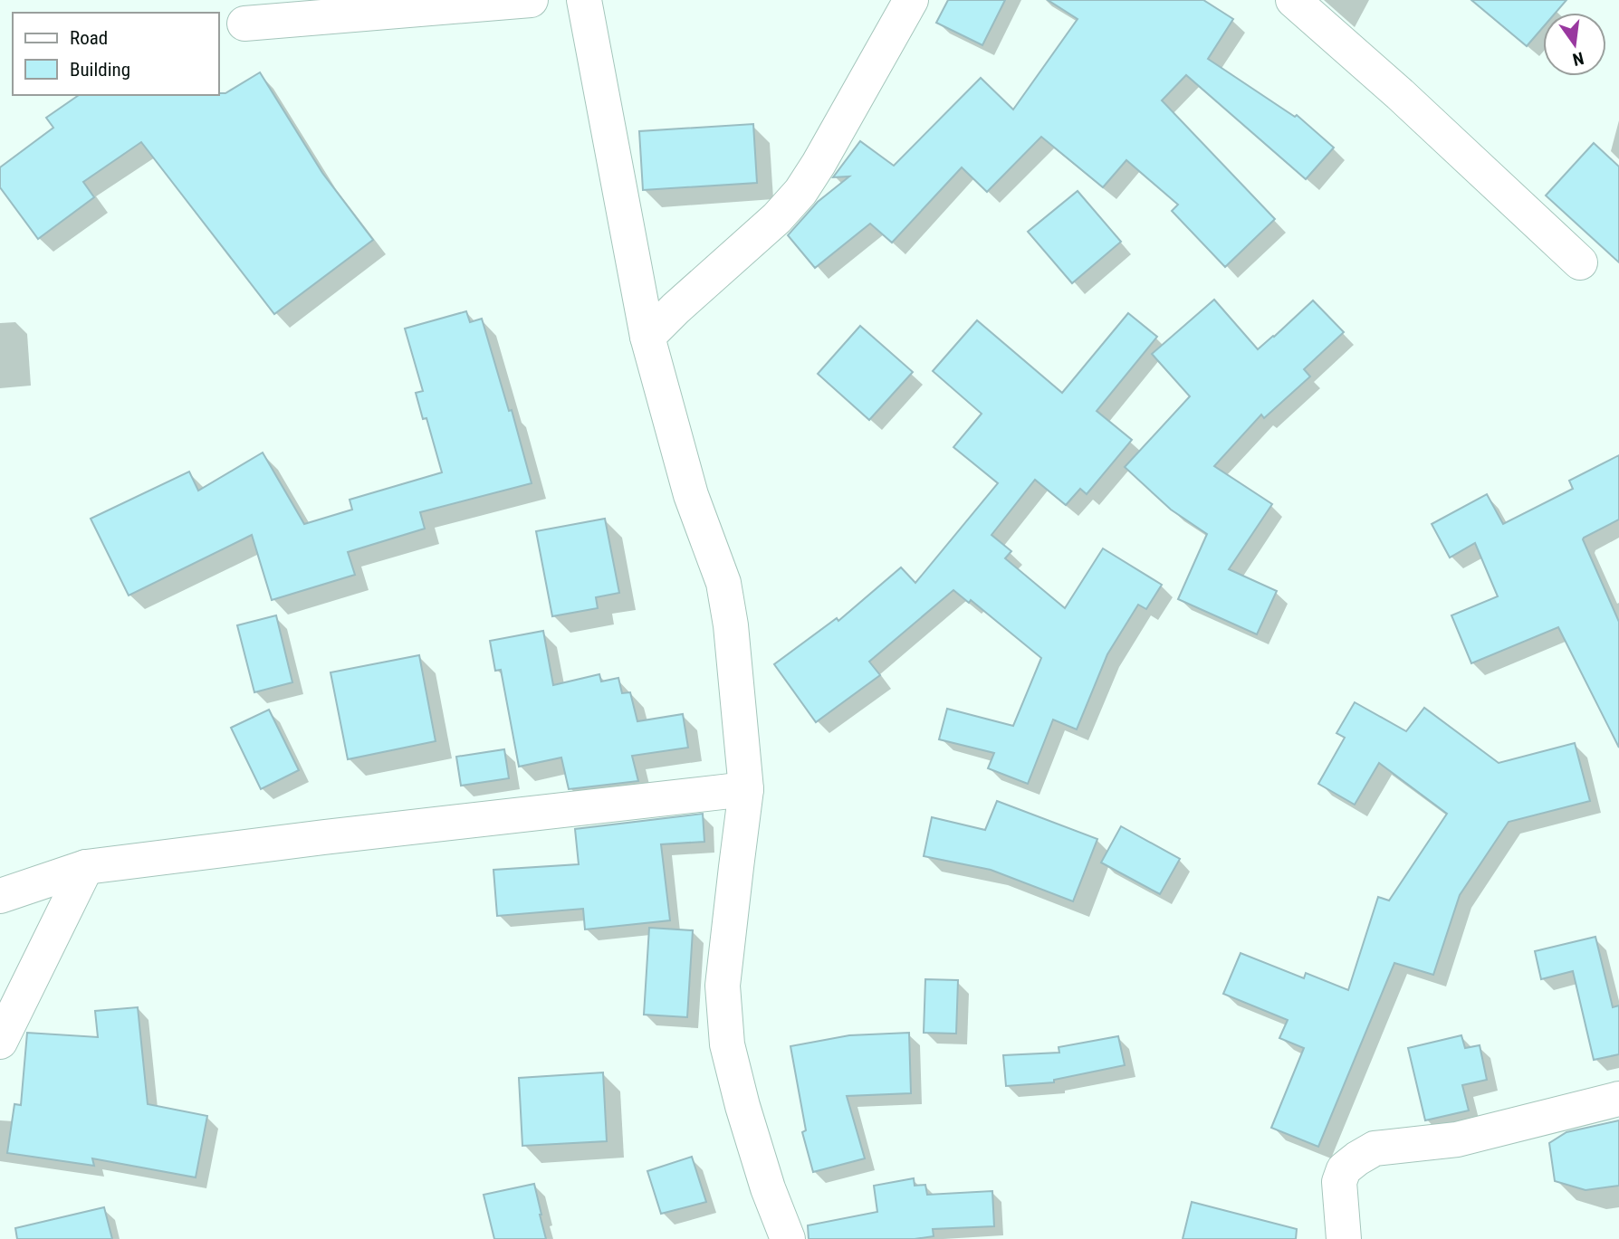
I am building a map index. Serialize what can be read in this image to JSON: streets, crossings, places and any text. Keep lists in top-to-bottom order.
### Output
{
  "legend": ["Road", "Building"],
  "north": "bottom"
}
